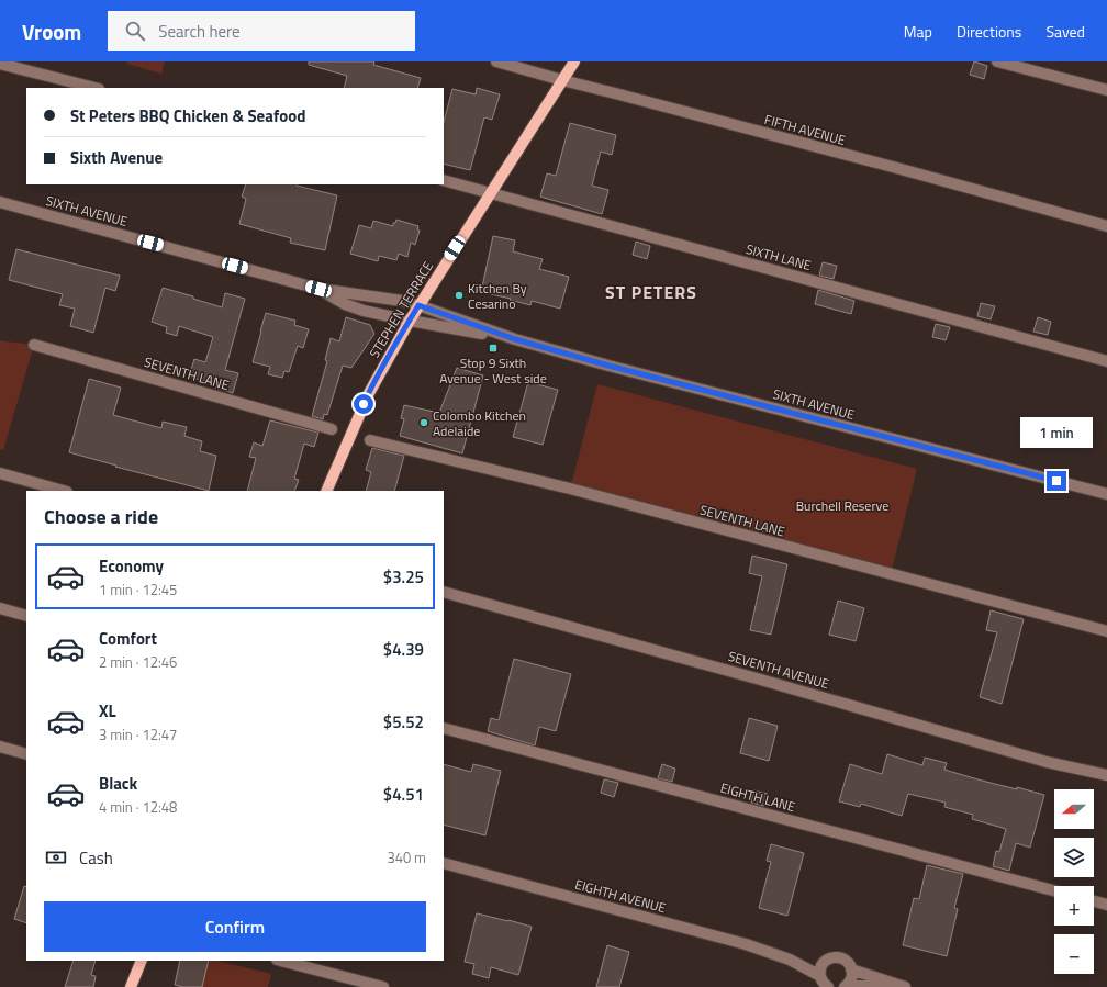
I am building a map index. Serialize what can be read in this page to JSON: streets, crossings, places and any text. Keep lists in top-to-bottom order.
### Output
{
  "streets": {
    "main road": ["STEPHEN TERRACE"],
    "street": [
      "FIFTH AVENUE",
      "SIXTH AVENUE",
      "SIXTH LANE",
      "SEVENTH LANE",
      "SEVENTH AVENUE",
      "EIGHTH LANE",
      "EIGHTH AVENUE"
    ]
  },
  "crossings": [
    ["FIFTH AVENUE", "STEPHEN TERRACE"],
    ["SIXTH AVENUE", "STEPHEN TERRACE"],
    ["SIXTH LANE", "STEPHEN TERRACE"]
  ],
  "districts": ["ST PETERS"],
  "parks": ["Burchell Reserve"],
  "places": {
    "other": ["Kitchen By Cesarino", "Colombo Kitchen Adelaide"],
    "transit": ["Stop 9 Sixth Avenue - West side"]
  },
  "north": "left",
  "page": {
    "header": "Vroom",
    "search": "Search here",
    "nav": ["Map", "Directions", "Saved"],
    "banner": ["St Peters BBQ Chicken & Seafood", "Sixth Avenue"],
    "bubble": "1 min",
    "heading": "Choose a ride",
    "list": [
      {
        "name": "Economy",
        "note": "1 min · 12:45",
        "value": "$3.25"
      },
      {
        "name": "Comfort",
        "note": "2 min · 12:46",
        "value": "$4.39"
      },
      {
        "name": "XL",
        "note": "3 min · 12:47",
        "value": "$5.52"
      },
      {
        "name": "Black",
        "note": "4 min · 12:48",
        "value": "$4.51"
      }
    ],
    "map_buttons": ["+", "−"],
    "pay": ["Cash", "340 m"],
    "buttons": "Confirm"
  }
}
